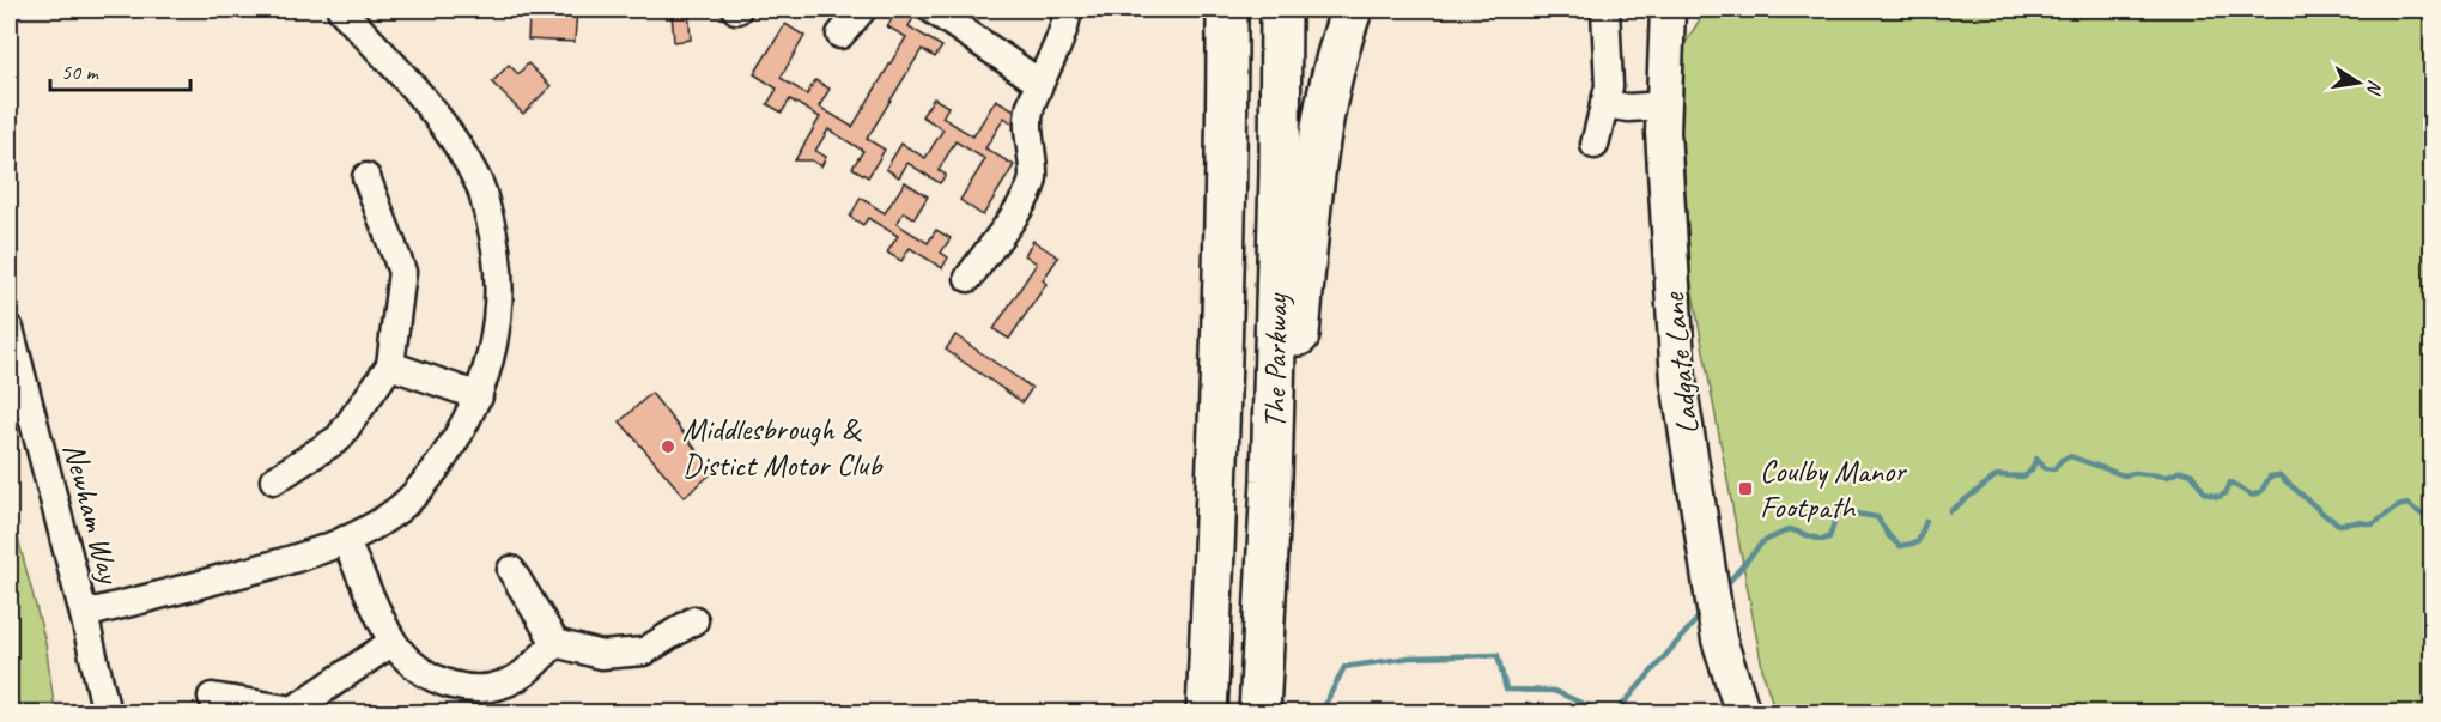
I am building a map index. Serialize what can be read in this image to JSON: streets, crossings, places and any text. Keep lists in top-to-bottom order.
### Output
{
  "streets": {
    "highway": ["The Parkway"],
    "main road": ["Ladgate Lane"],
    "street": ["Newham Way"]
  },
  "places": {
    "other": ["Middlesbrough & Distict Motor Club"],
    "transit": ["Coulby Manor Footpath"]
  },
  "scale_bar": "50 m",
  "north": "right"
}
